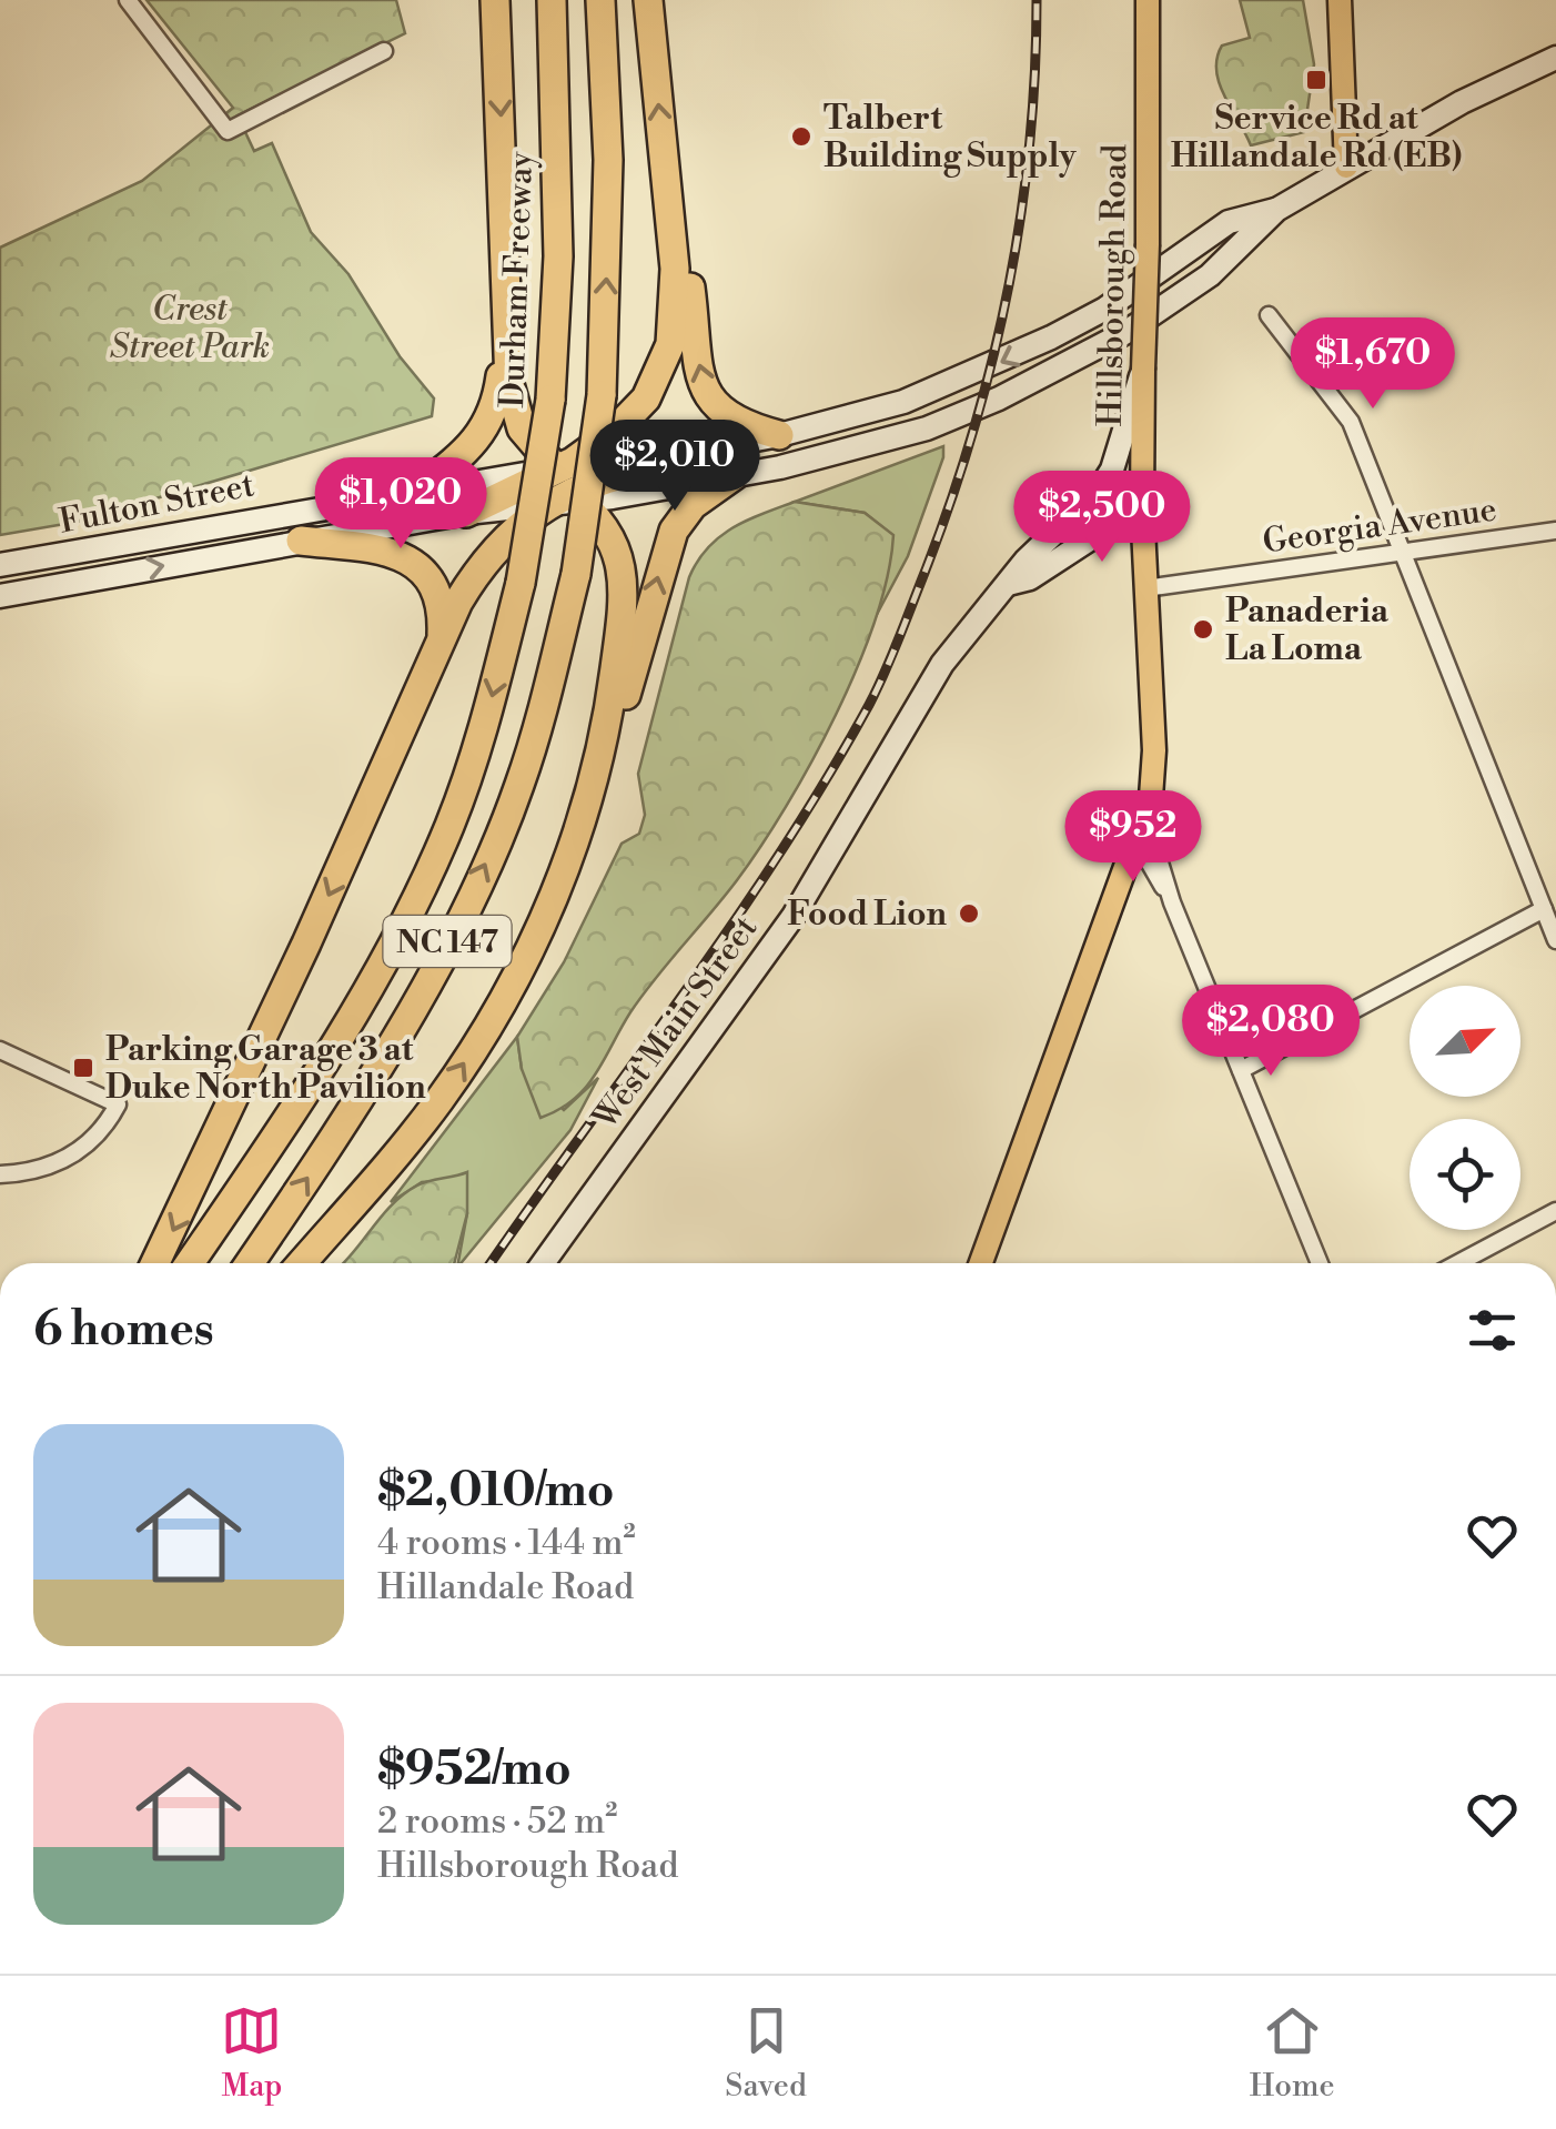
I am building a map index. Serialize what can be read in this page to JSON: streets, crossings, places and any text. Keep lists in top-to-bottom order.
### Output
{
  "streets": {
    "highway": ["Durham Freeway", "NC 147"],
    "main road": ["Hillsborough Road", "Fulton Street", "West Main Street"],
    "street": ["Georgia Avenue"]
  },
  "crossings": [
    ["Hillsborough Road", "Georgia Avenue"],
    ["Hillsborough Road", "West Main Street"]
  ],
  "parks": ["Crest Street Park"],
  "places": {
    "transit": ["Service Rd at Hillandale Rd (EB)", "Parking Garage 3 at Duke North Pavilion"],
    "other": ["Talbert Building Supply", "Panaderia La Loma", "Food Lion"]
  },
  "north": "top right",
  "page": {
    "price": [
      "$1,670",
      "$2,010",
      "$1,020",
      "$2,500",
      "$952",
      "$2,080"
    ],
    "heading": "6 homes",
    "list": [
      {
        "name": "$2,010/mo",
        "note": "4 rooms · 144 m² · Hillandale Road"
      },
      {
        "name": "$952/mo",
        "note": "2 rooms · 52 m² · Hillsborough Road"
      }
    ],
    "tabs": ["Map", "Saved", "Home"]
  }
}
